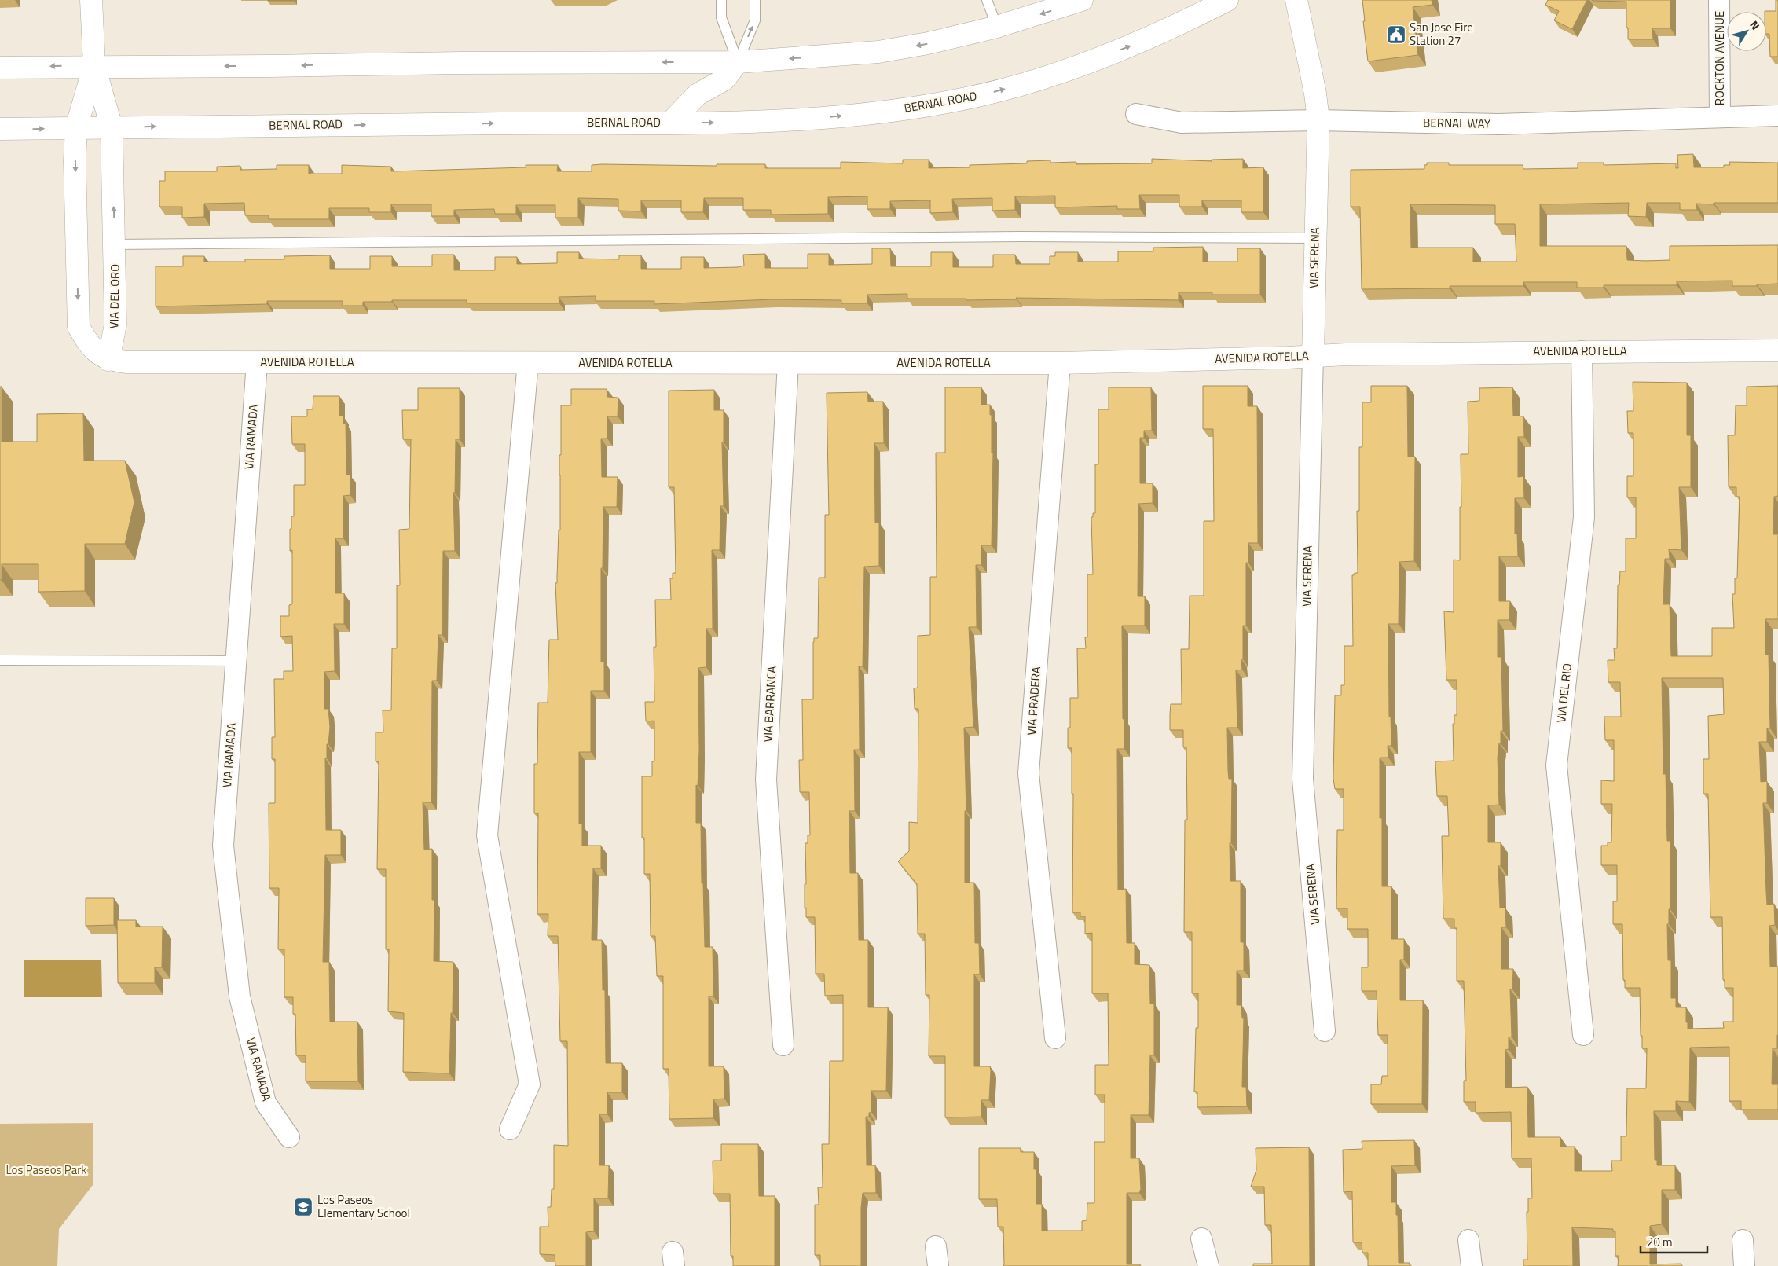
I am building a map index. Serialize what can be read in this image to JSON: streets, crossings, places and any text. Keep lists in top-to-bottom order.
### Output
{
  "streets": {
    "street": [
      "ROCKTON AVENUE",
      "BERNAL ROAD",
      "BERNAL WAY",
      "VIA SERENA",
      "VIA DEL ORO",
      "AVENIDA ROTELLA",
      "VIA RAMADA",
      "VIA DEL RIO",
      "VIA PRADERA",
      "VIA BARRANCA"
    ]
  },
  "crossings": [
    ["ROCKTON AVENUE", "BERNAL WAY"],
    ["BERNAL ROAD", "VIA DEL ORO"],
    ["BERNAL WAY", "VIA SERENA"],
    ["VIA SERENA", "AVENIDA ROTELLA"],
    ["VIA DEL ORO", "AVENIDA ROTELLA"],
    ["AVENIDA ROTELLA", "VIA RAMADA"],
    ["AVENIDA ROTELLA", "VIA DEL RIO"],
    ["AVENIDA ROTELLA", "VIA PRADERA"],
    ["AVENIDA ROTELLA", "VIA BARRANCA"]
  ],
  "parks": ["Los Paseos Park"],
  "places": {
    "public building": ["San Jose Fire Station 27"],
    "school or university": ["Los Paseos Elementary School"]
  },
  "scale_bar": "20 m",
  "north": "top right"
}
